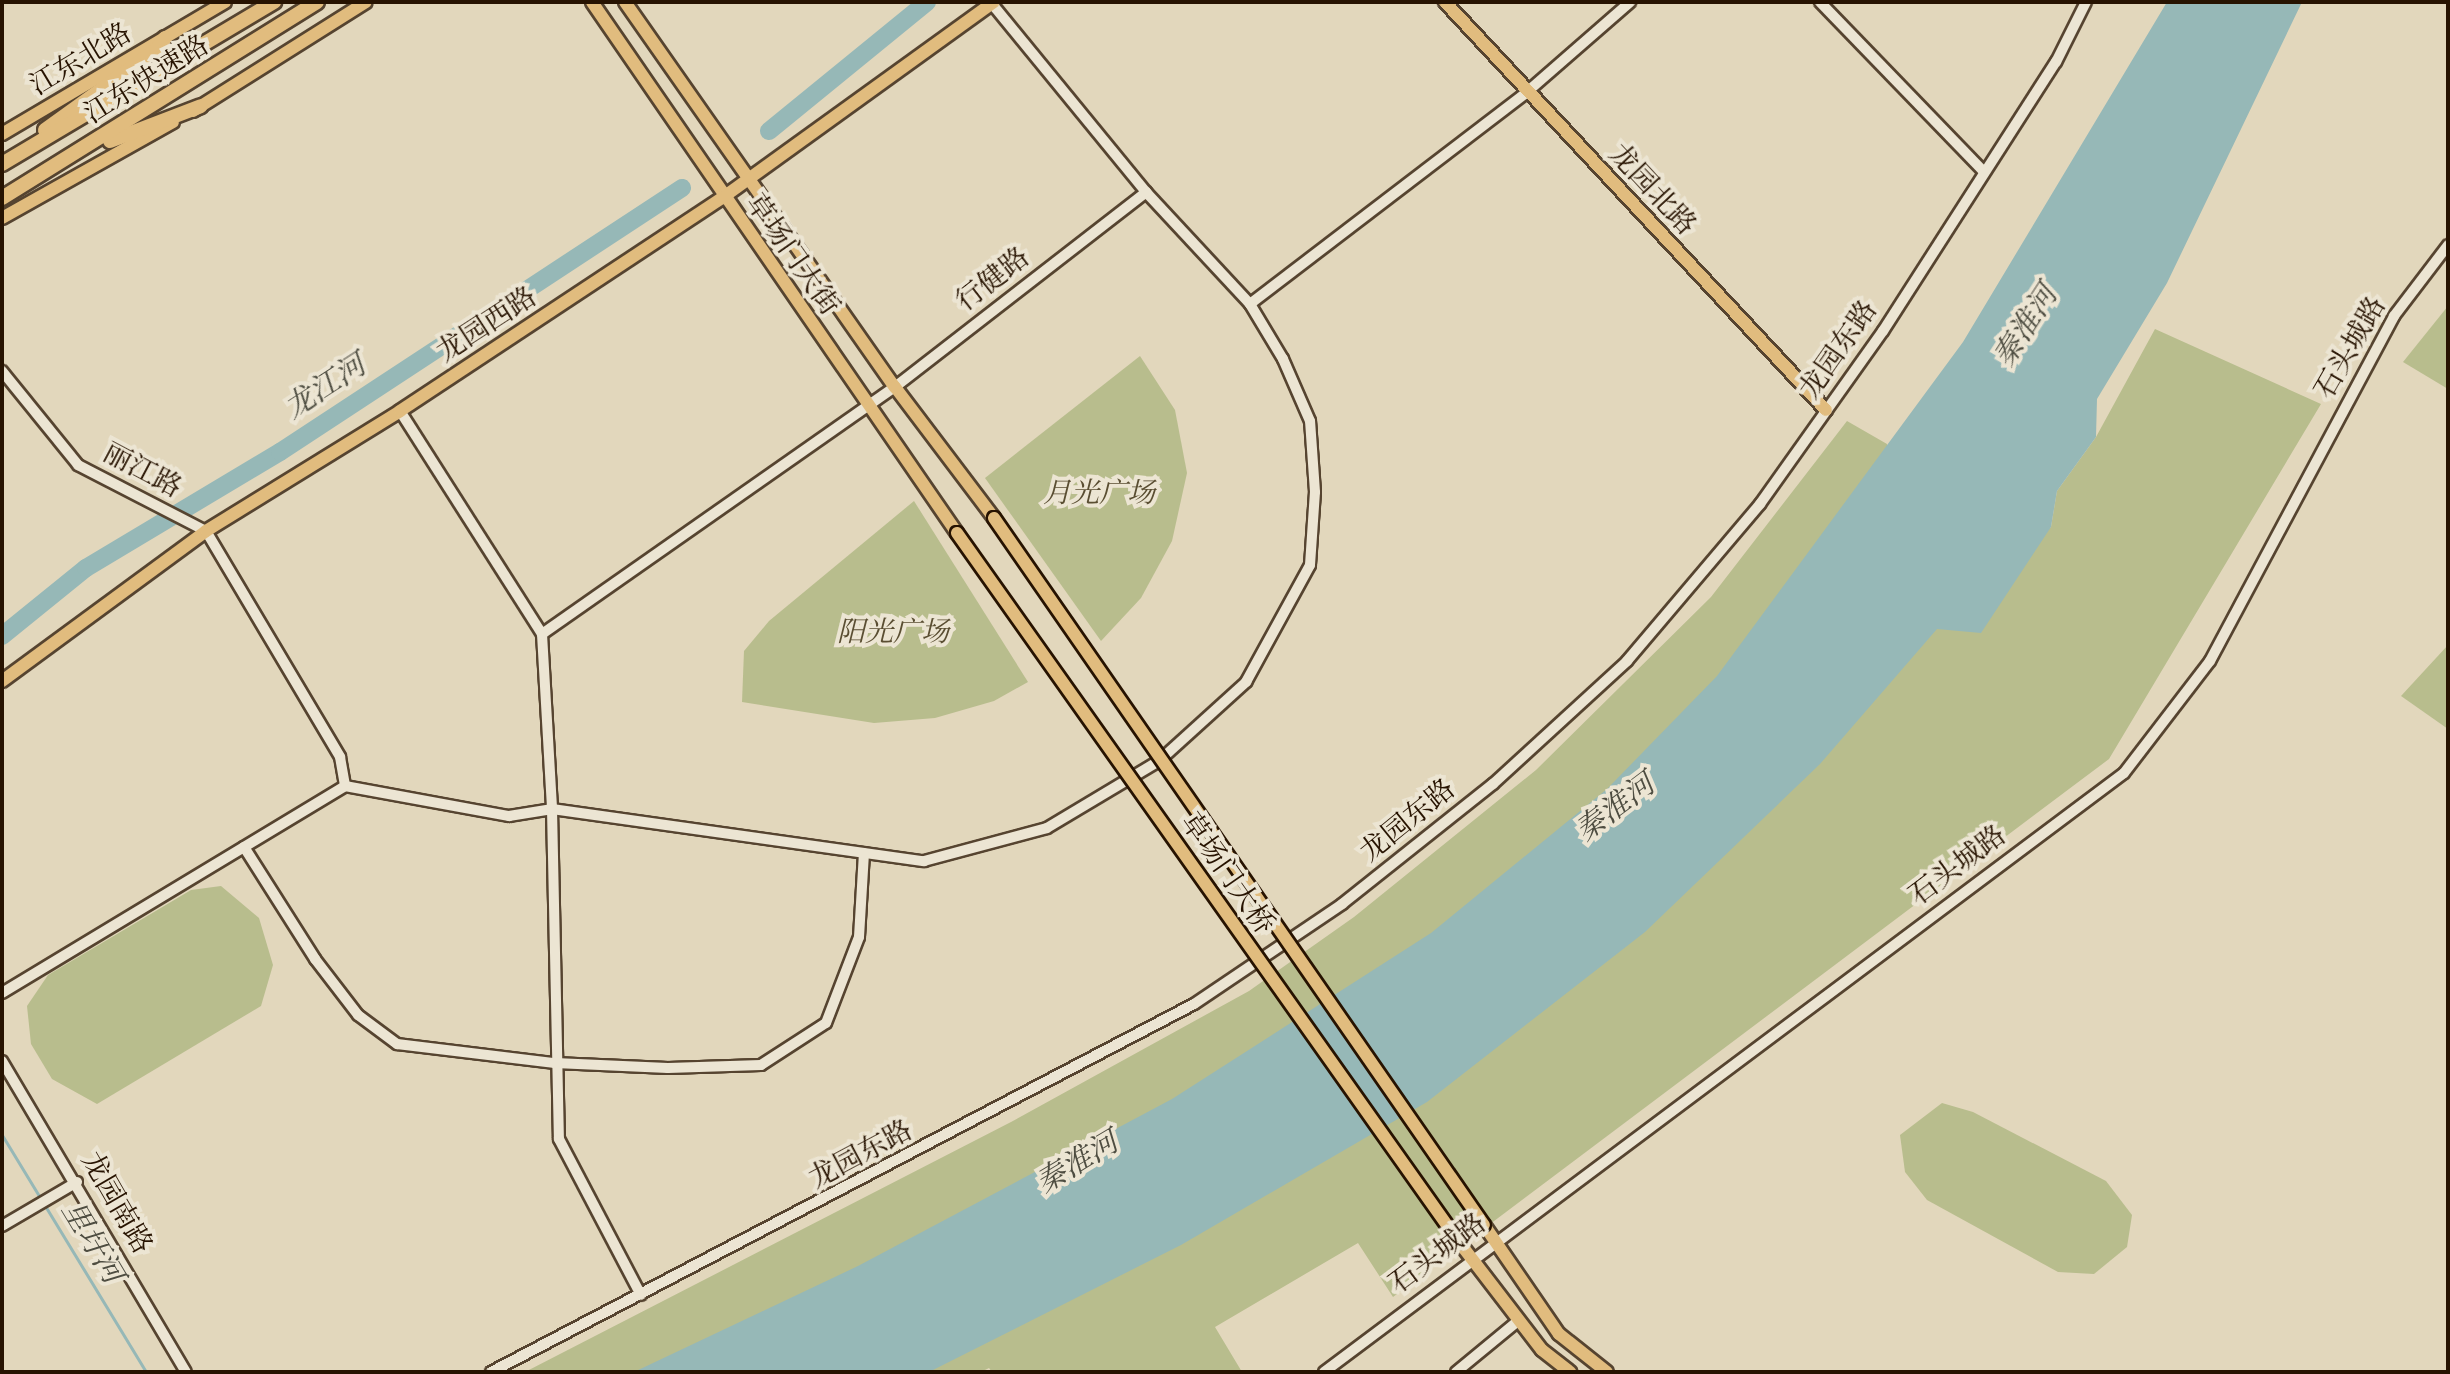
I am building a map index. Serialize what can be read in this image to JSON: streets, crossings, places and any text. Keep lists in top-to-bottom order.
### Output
{
  "streets": {
    "highway": ["江东快速路"],
    "main road": [
      "江东北路",
      "龙园北路",
      "草场门大街",
      "龙园西路",
      "草场门大桥"
    ],
    "street": [
      "行健路",
      "石头城路",
      "龙园东路",
      "丽江路",
      "龙园南路"
    ]
  },
  "crossings": [
    ["龙园北路", "龙园东路"],
    ["草场门大街", "行健路"],
    ["草场门大街", "龙园西路"],
    ["草场门大街", "草场门大桥"],
    ["龙园西路", "丽江路"],
    ["石头城路", "草场门大桥"]
  ],
  "water": ["秦淮河", "龙江河", "里圩河"],
  "parks": ["月光广场", "阳光广场"]
}
